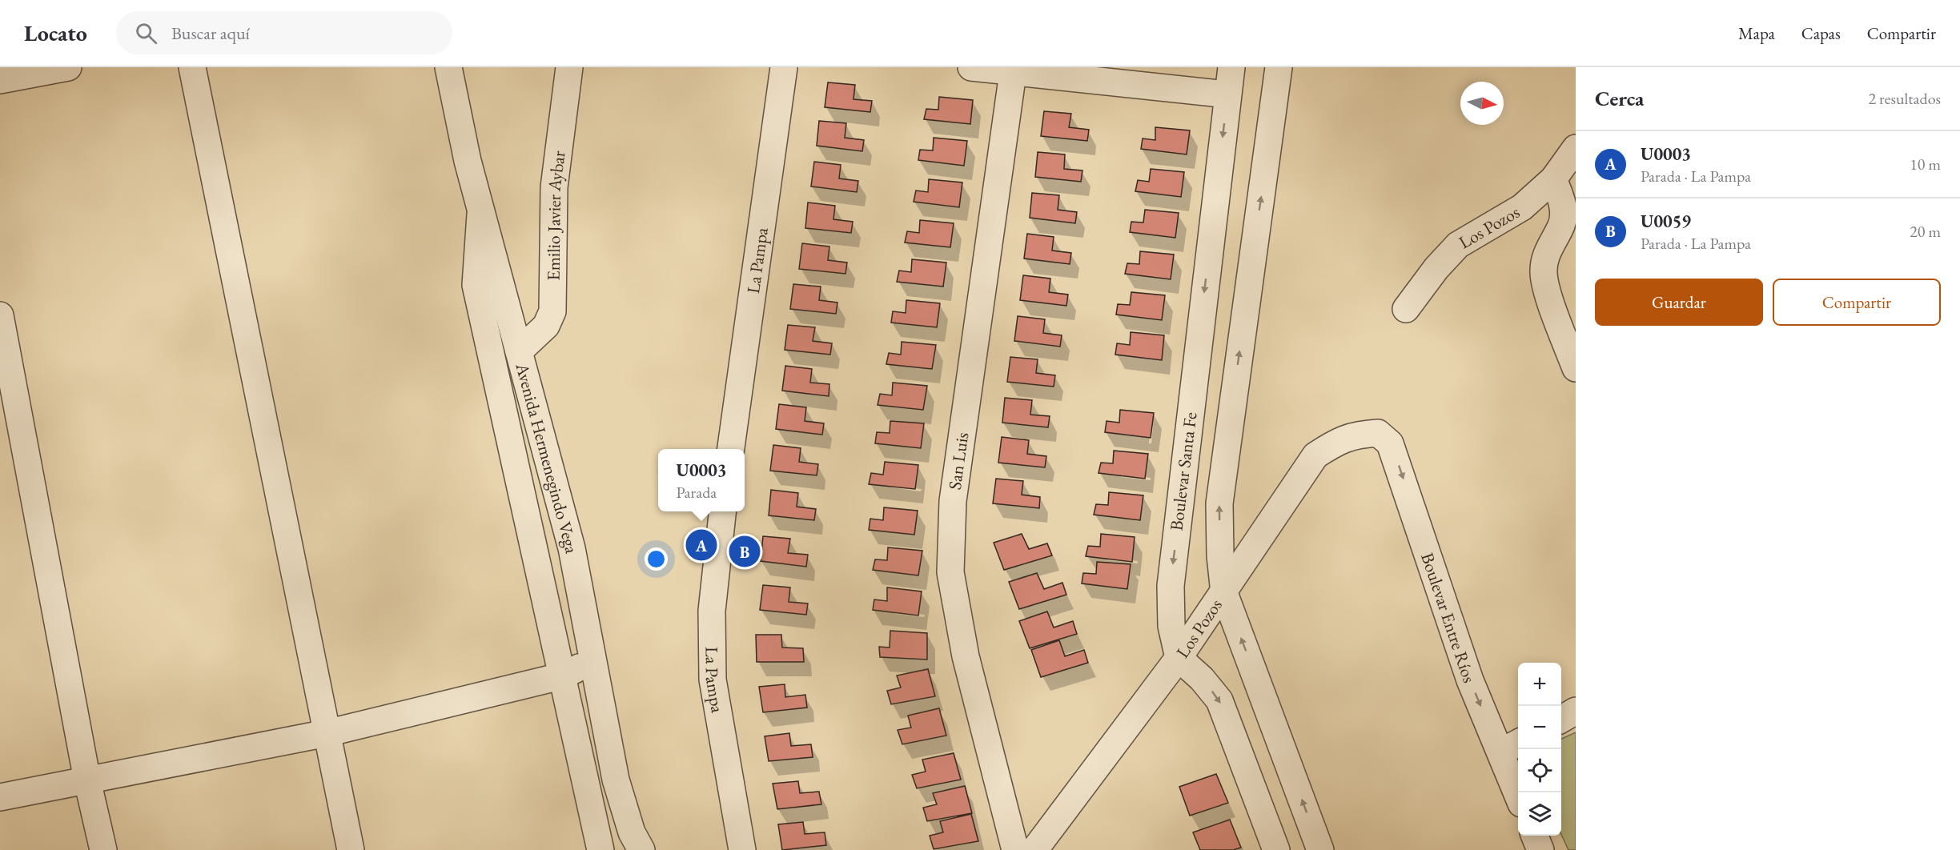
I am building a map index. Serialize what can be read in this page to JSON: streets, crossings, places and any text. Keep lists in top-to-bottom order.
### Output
{
  "streets": {
    "street": [
      "Emilio Javier Aybar",
      "Los Pozos",
      "La Pampa",
      "Avenida Hermenegindo Vega",
      "San Luis",
      "Boulevar Santa Fe",
      "Boulevar Entre Ríos"
    ]
  },
  "crossings": [
    ["Emilio Javier Aybar", "Avenida Hermenegindo Vega"],
    ["Los Pozos", "Boulevar Santa Fe"],
    ["Los Pozos", "Boulevar Entre Ríos"]
  ],
  "north": "right",
  "page": {
    "header": "Locato",
    "search": "Buscar aquí",
    "nav": ["Mapa", "Capas", "Compartir"],
    "heading": ["Cerca", "2 resultados"],
    "list": [
      {
        "mark": "A",
        "name": "U0003",
        "note": "Parada · La Pampa",
        "value": "10 m"
      },
      {
        "mark": "B",
        "name": "U0059",
        "note": "Parada · La Pampa",
        "value": "20 m"
      }
    ],
    "buttons": ["Guardar", "Compartir"],
    "popup": ["U0003", "Parada"],
    "pins": ["A", "B"],
    "map_buttons": ["+", "−"]
  }
}
